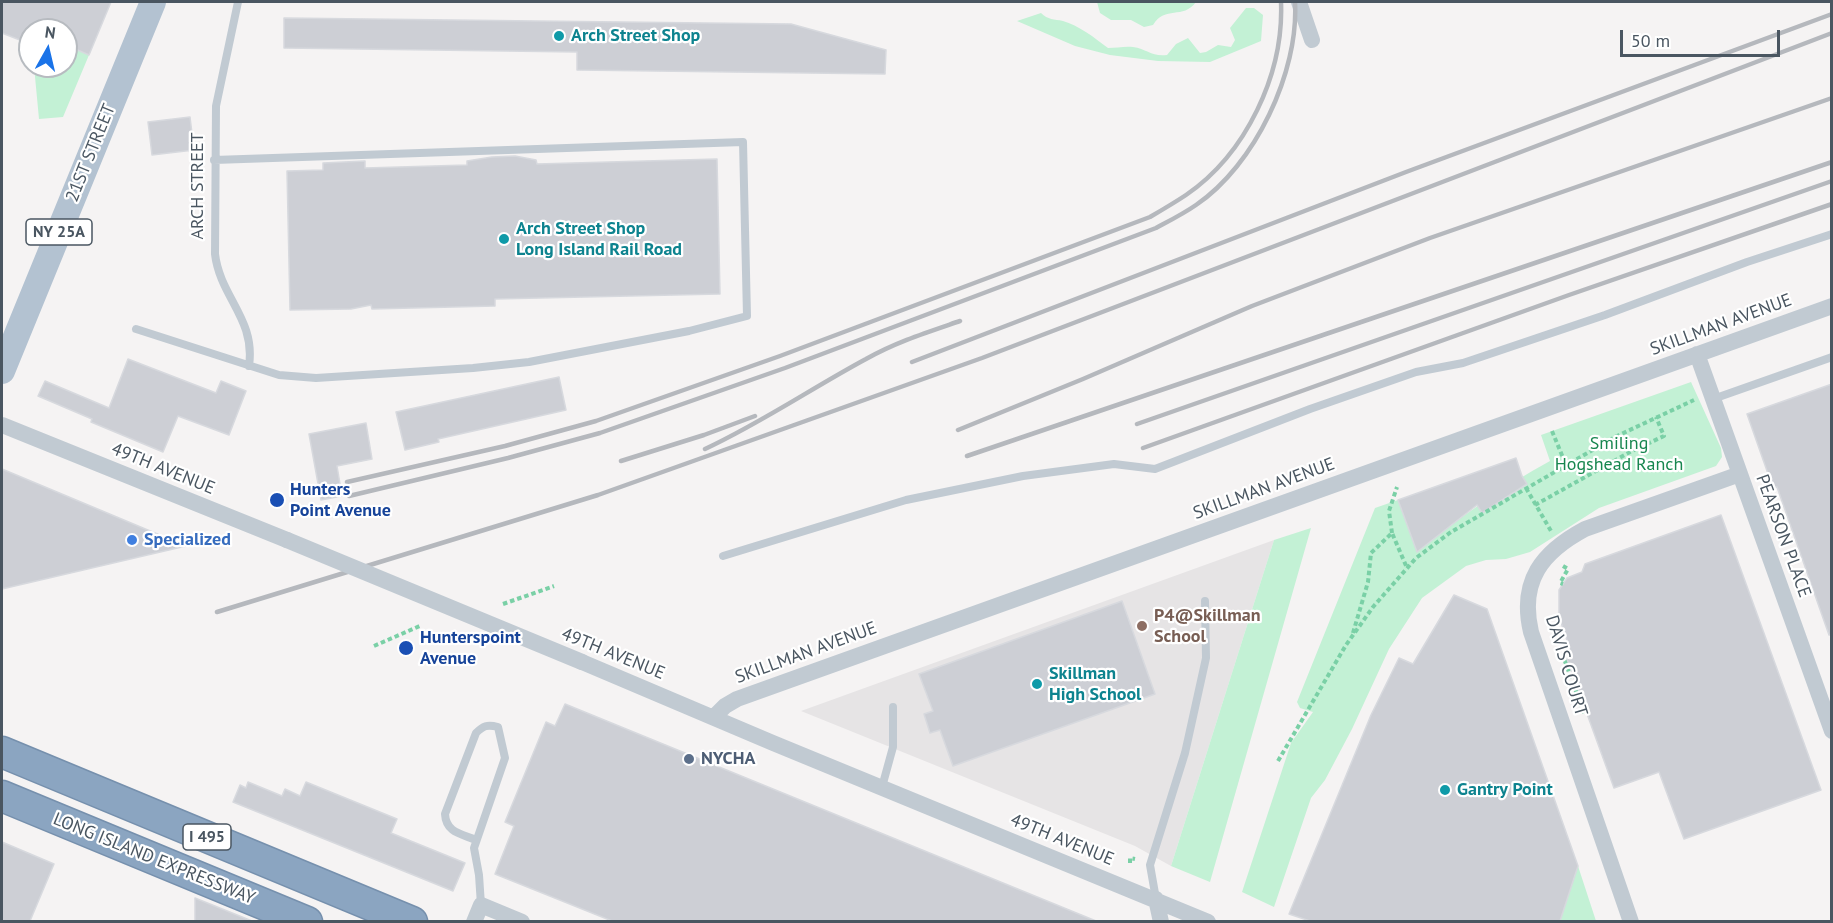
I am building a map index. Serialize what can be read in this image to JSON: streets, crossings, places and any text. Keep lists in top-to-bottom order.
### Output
{
  "streets": {
    "highway": ["I 495", "LONG ISLAND EXPRESSWAY"],
    "main road": ["21ST STREET", "NY 25A"],
    "street": [
      "SKILLMAN AVENUE",
      "49TH AVENUE",
      "PEARSON PLACE",
      "DAVIS COURT"
    ],
    "lane": ["ARCH STREET"]
  },
  "crossings": [
    ["SKILLMAN AVENUE", "49TH AVENUE"],
    ["SKILLMAN AVENUE", "PEARSON PLACE"],
    ["PEARSON PLACE", "DAVIS COURT"]
  ],
  "parks": ["Smiling Hogshead Ranch"],
  "places": [
    "Arch Street Shop",
    "Arch Street Shop Long Island Rail Road",
    "Hunters Point Avenue",
    "Specialized",
    "P4@Skillman School",
    "Hunterspoint Avenue",
    "Skillman High School",
    "NYCHA",
    "Gantry Point"
  ],
  "scale_bar": "50 m",
  "north": "top"
}
